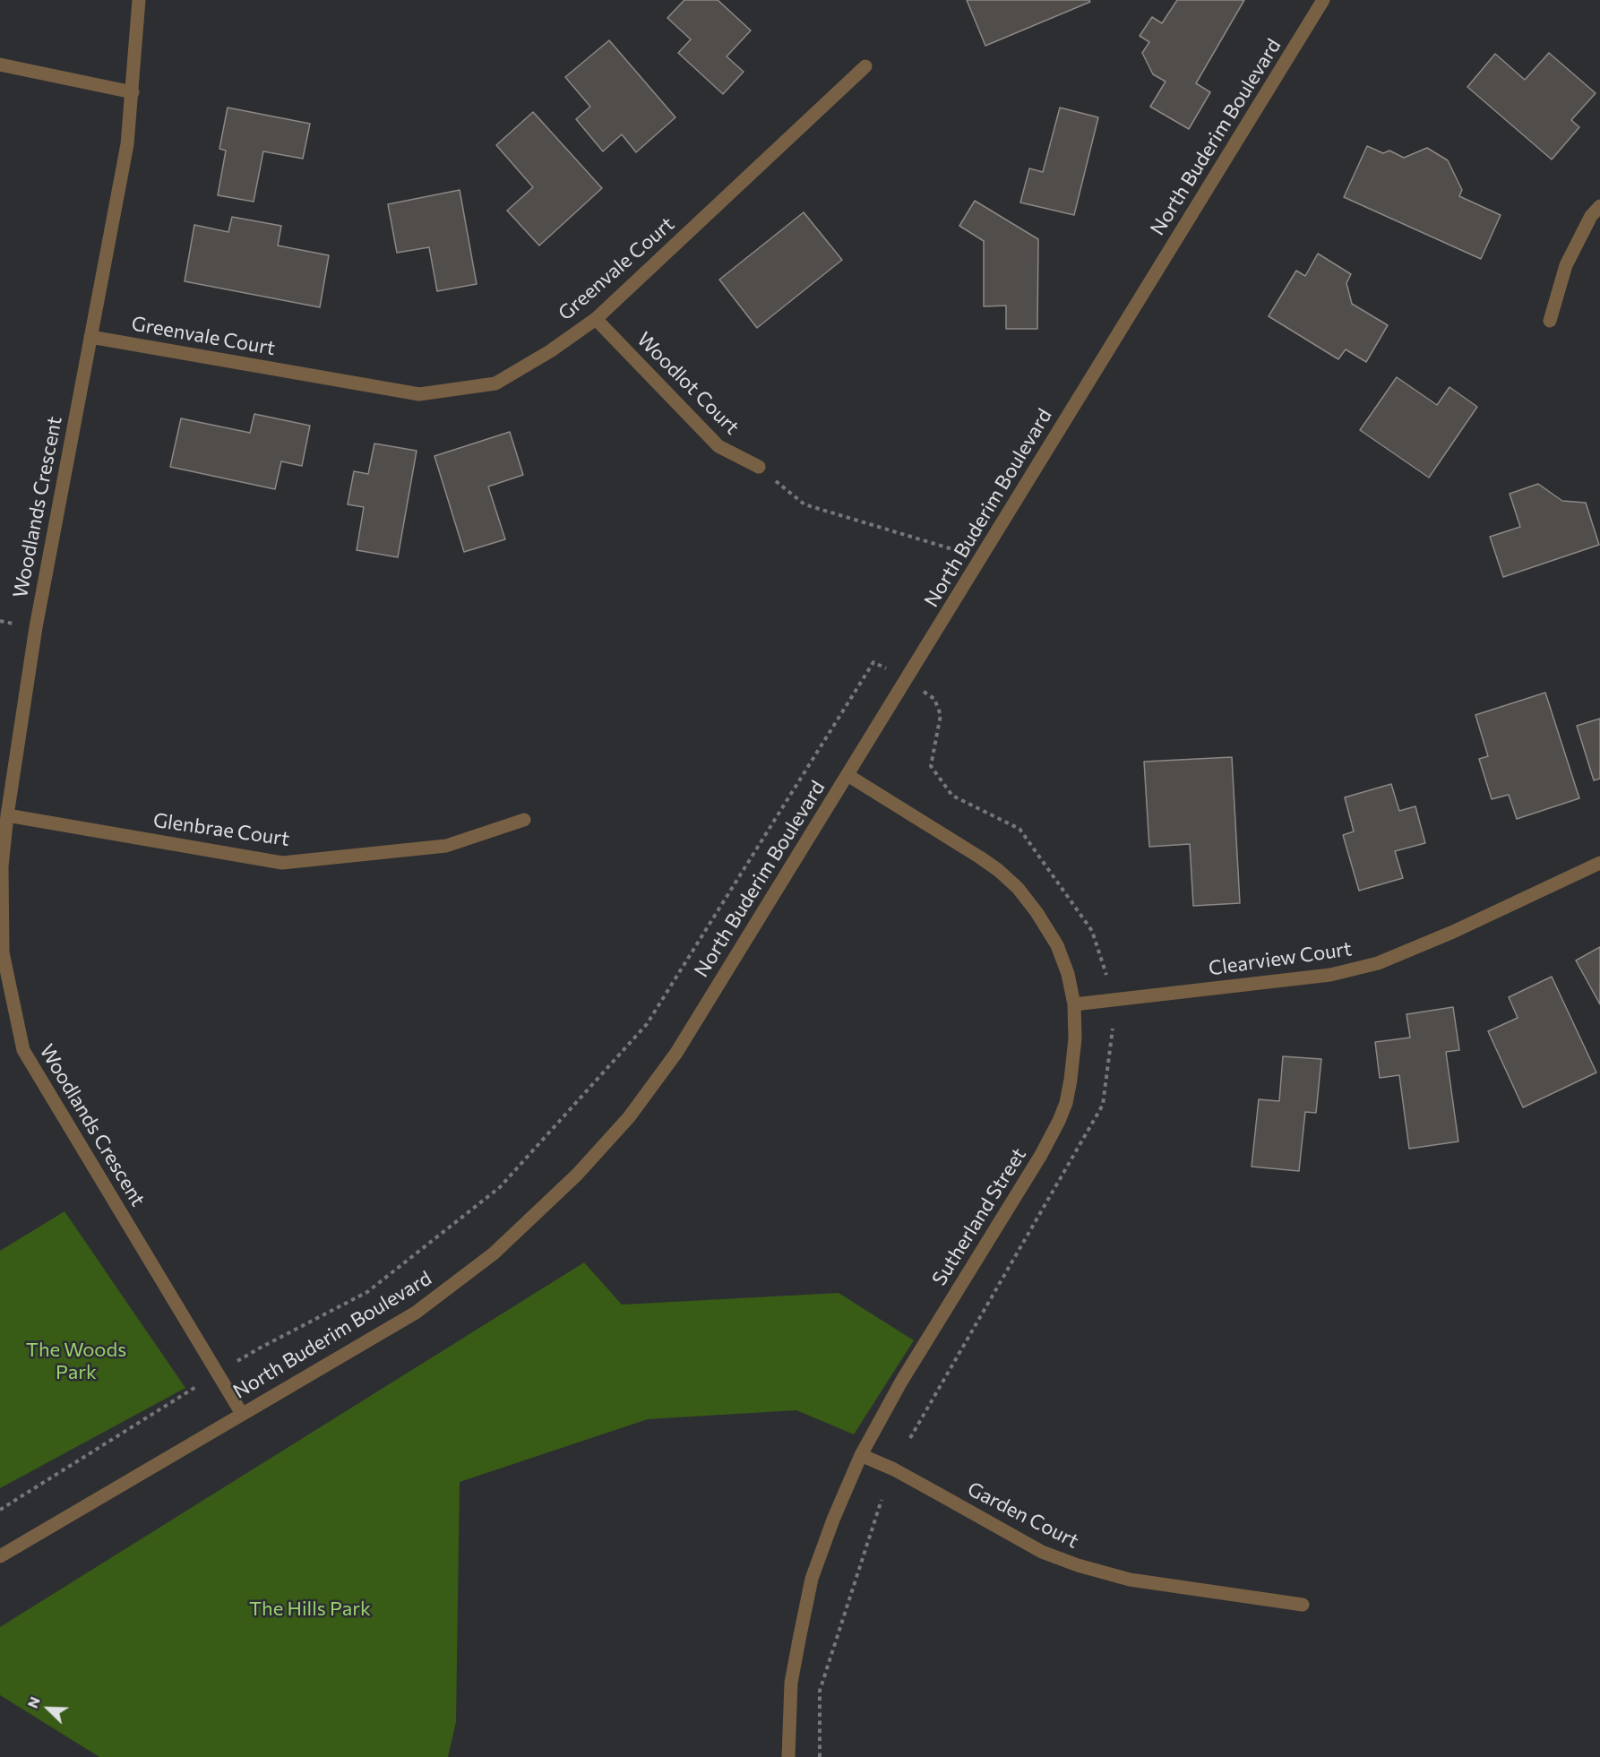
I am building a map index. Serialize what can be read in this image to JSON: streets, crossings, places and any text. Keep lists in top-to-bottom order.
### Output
{
  "streets": {
    "street": [
      "North Buderim Boulevard",
      "Greenvale Court",
      "Woodlot Court",
      "Woodlands Crescent",
      "Glenbrae Court",
      "Clearview Court",
      "Sutherland Street",
      "Garden Court"
    ]
  },
  "crossings": [
    ["North Buderim Boulevard", "Woodlands Crescent"],
    ["North Buderim Boulevard", "Sutherland Street"],
    ["Greenvale Court", "Woodlot Court"],
    ["Greenvale Court", "Woodlands Crescent"],
    ["Woodlands Crescent", "Glenbrae Court"],
    ["Clearview Court", "Sutherland Street"],
    ["Sutherland Street", "Garden Court"]
  ],
  "parks": ["The Woods Park", "The Hills Park"],
  "north": "top left"
}
